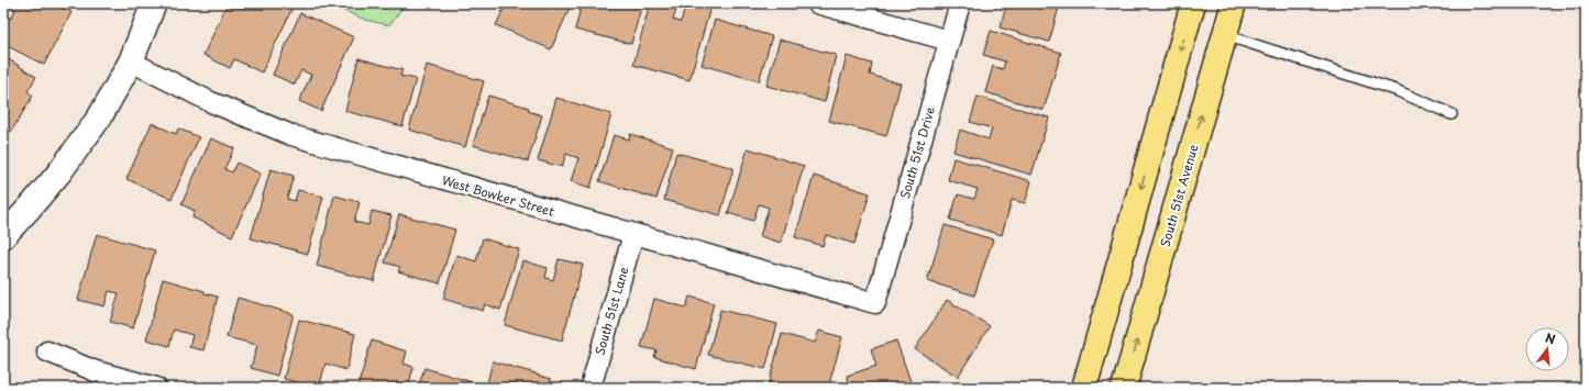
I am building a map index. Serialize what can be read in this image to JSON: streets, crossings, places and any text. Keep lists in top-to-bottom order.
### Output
{
  "streets": {
    "main road": ["South 51st Avenue"],
    "street": ["South 51st Drive", "West Bowker Street", "South 51st Lane"]
  },
  "crossings": [
    ["South 51st Drive", "West Bowker Street"],
    ["West Bowker Street", "South 51st Lane"]
  ],
  "north": "top"
}
